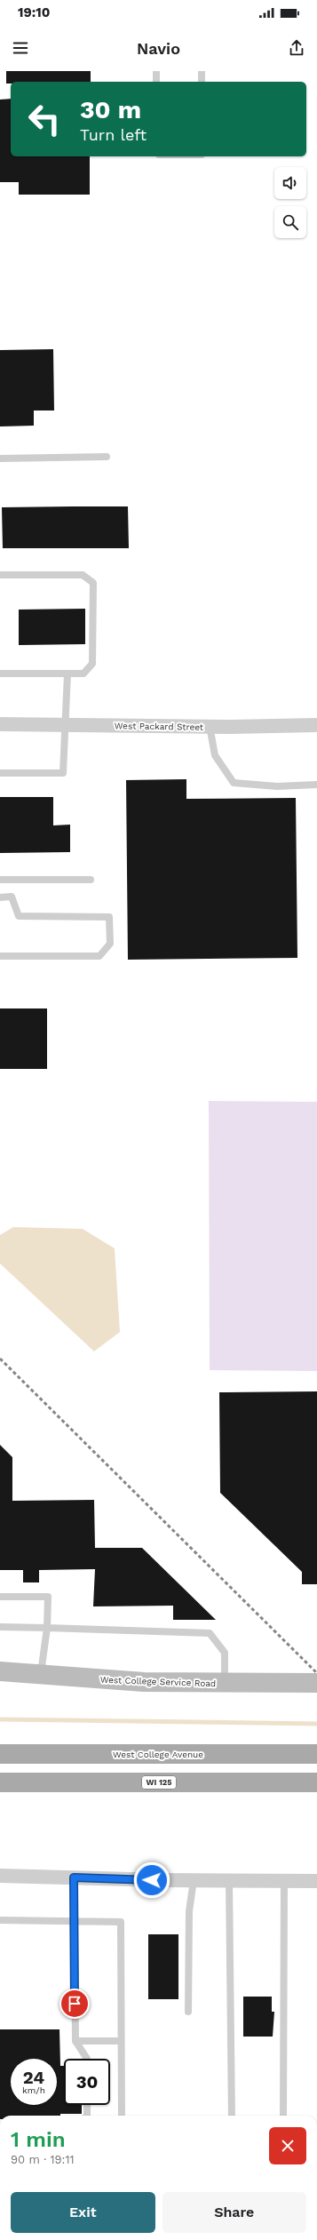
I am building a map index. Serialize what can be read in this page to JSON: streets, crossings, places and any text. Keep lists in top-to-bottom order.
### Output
{
  "streets": {
    "main road": ["West College Avenue", "WI 125"],
    "street": ["West Packard Street", "West College Service Road"]
  },
  "page": {
    "status": "19:10",
    "header": "Navio",
    "turn": ["30 m", "Turn left"],
    "speed": "24 km/h",
    "limit": "30",
    "heading": ["1 min", "90 m · 19:11"],
    "buttons": ["Exit", "Share"]
  }
}
